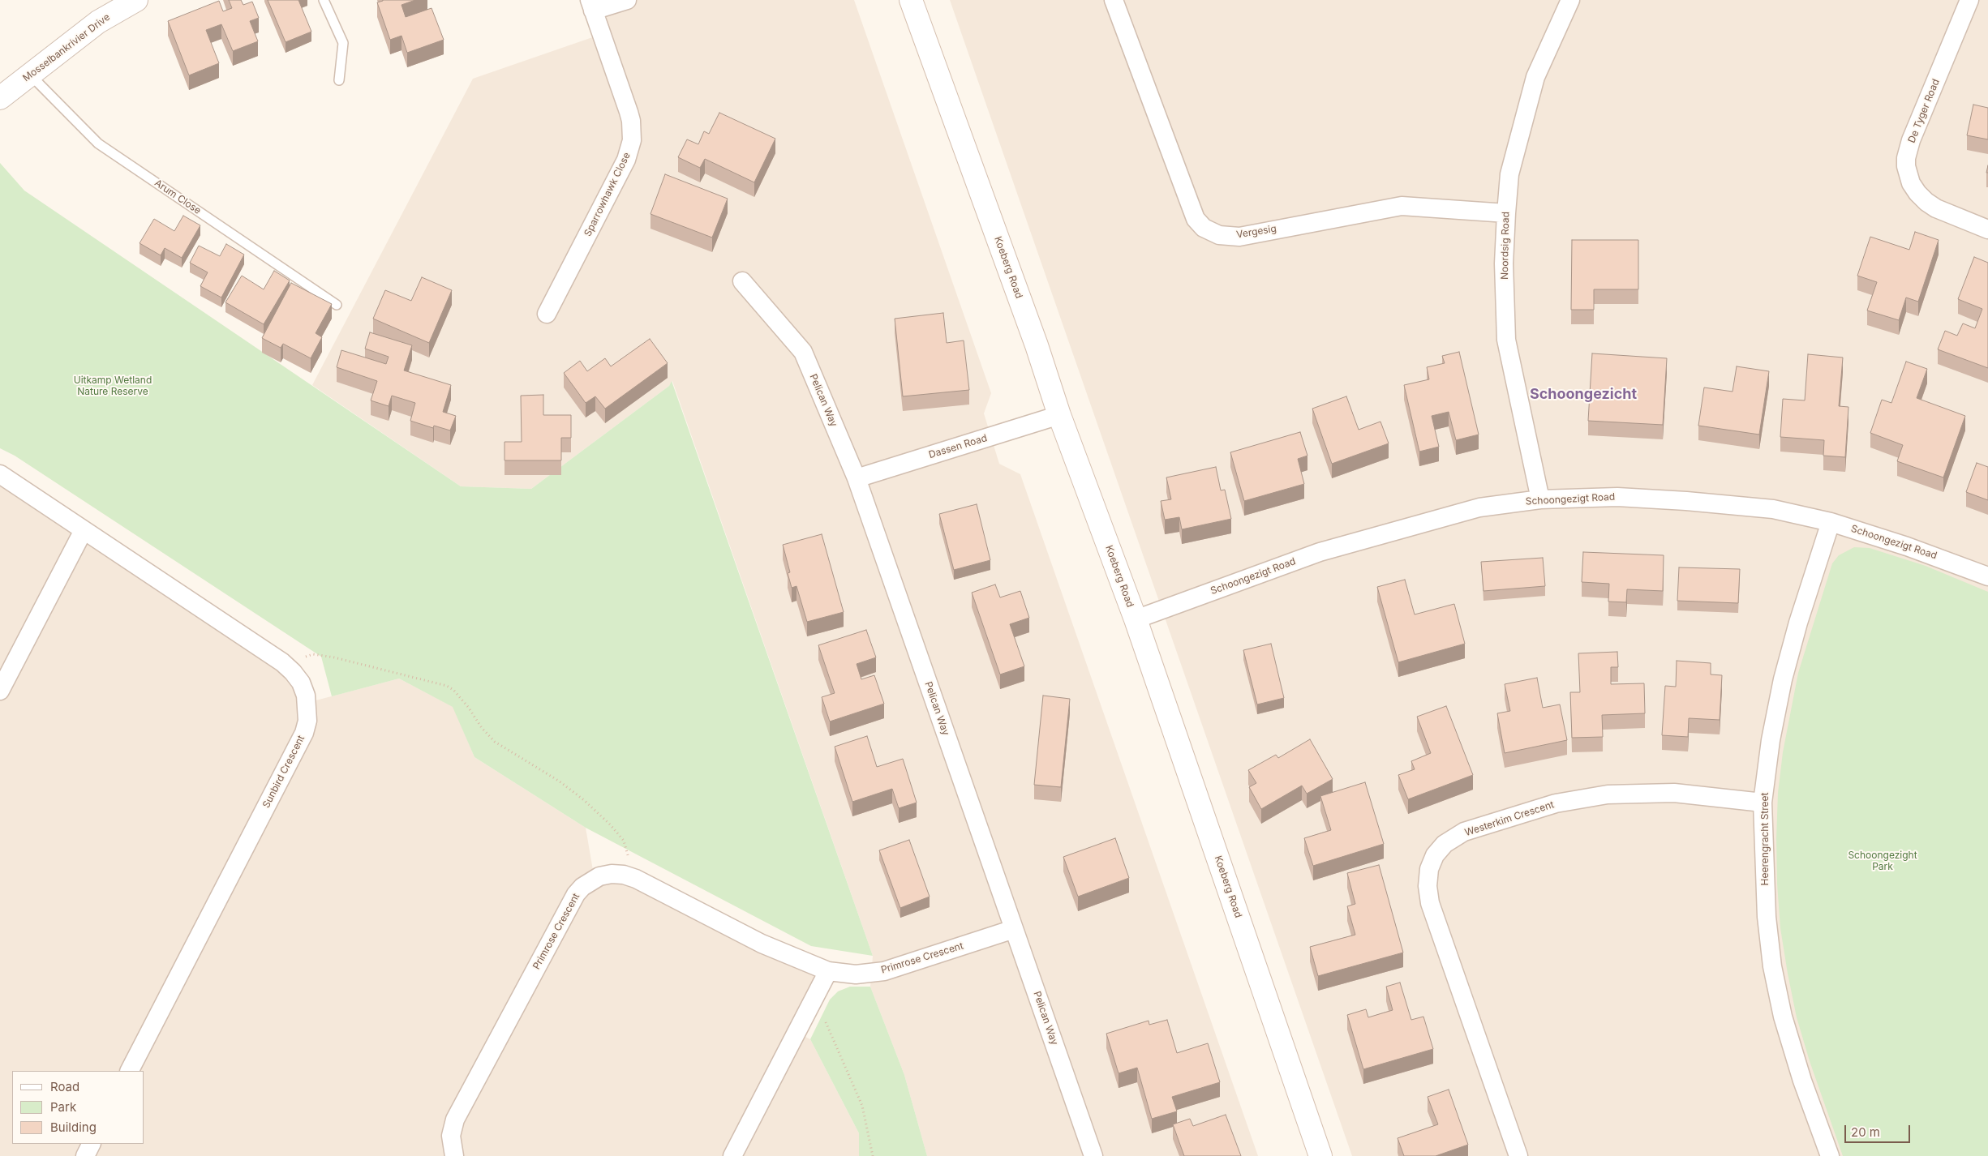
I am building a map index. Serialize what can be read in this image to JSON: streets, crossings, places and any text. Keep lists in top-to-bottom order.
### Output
{
  "streets": {
    "main road": ["Mosselbankrivier Drive", "Koeberg Road"],
    "street": [
      "De Tyger Road",
      "Sparrowhawk Close",
      "Vergesig",
      "Noordsig Road",
      "Pelican Way",
      "Dassen Road",
      "Schoongezigt Road",
      "Sunbird Crescent",
      "Westerkim Crescent",
      "Heerengracht Street",
      "Primrose Crescent"
    ],
    "lane": ["Arum Close"]
  },
  "crossings": [
    ["Mosselbankrivier Drive", "Arum Close"],
    ["Vergesig", "Noordsig Road"],
    ["Noordsig Road", "Schoongezigt Road"],
    ["Koeberg Road", "Dassen Road"],
    ["Koeberg Road", "Schoongezigt Road"],
    ["Pelican Way", "Dassen Road"],
    ["Pelican Way", "Primrose Crescent"],
    ["Schoongezigt Road", "Heerengracht Street"],
    ["Westerkim Crescent", "Heerengracht Street"]
  ],
  "districts": ["Schoongezicht"],
  "parks": ["Uitkamp Wetland Nature Reserve", "Schoongezight Park"],
  "legend": ["Road", "Park", "Building"],
  "scale_bar": "20 m"
}
